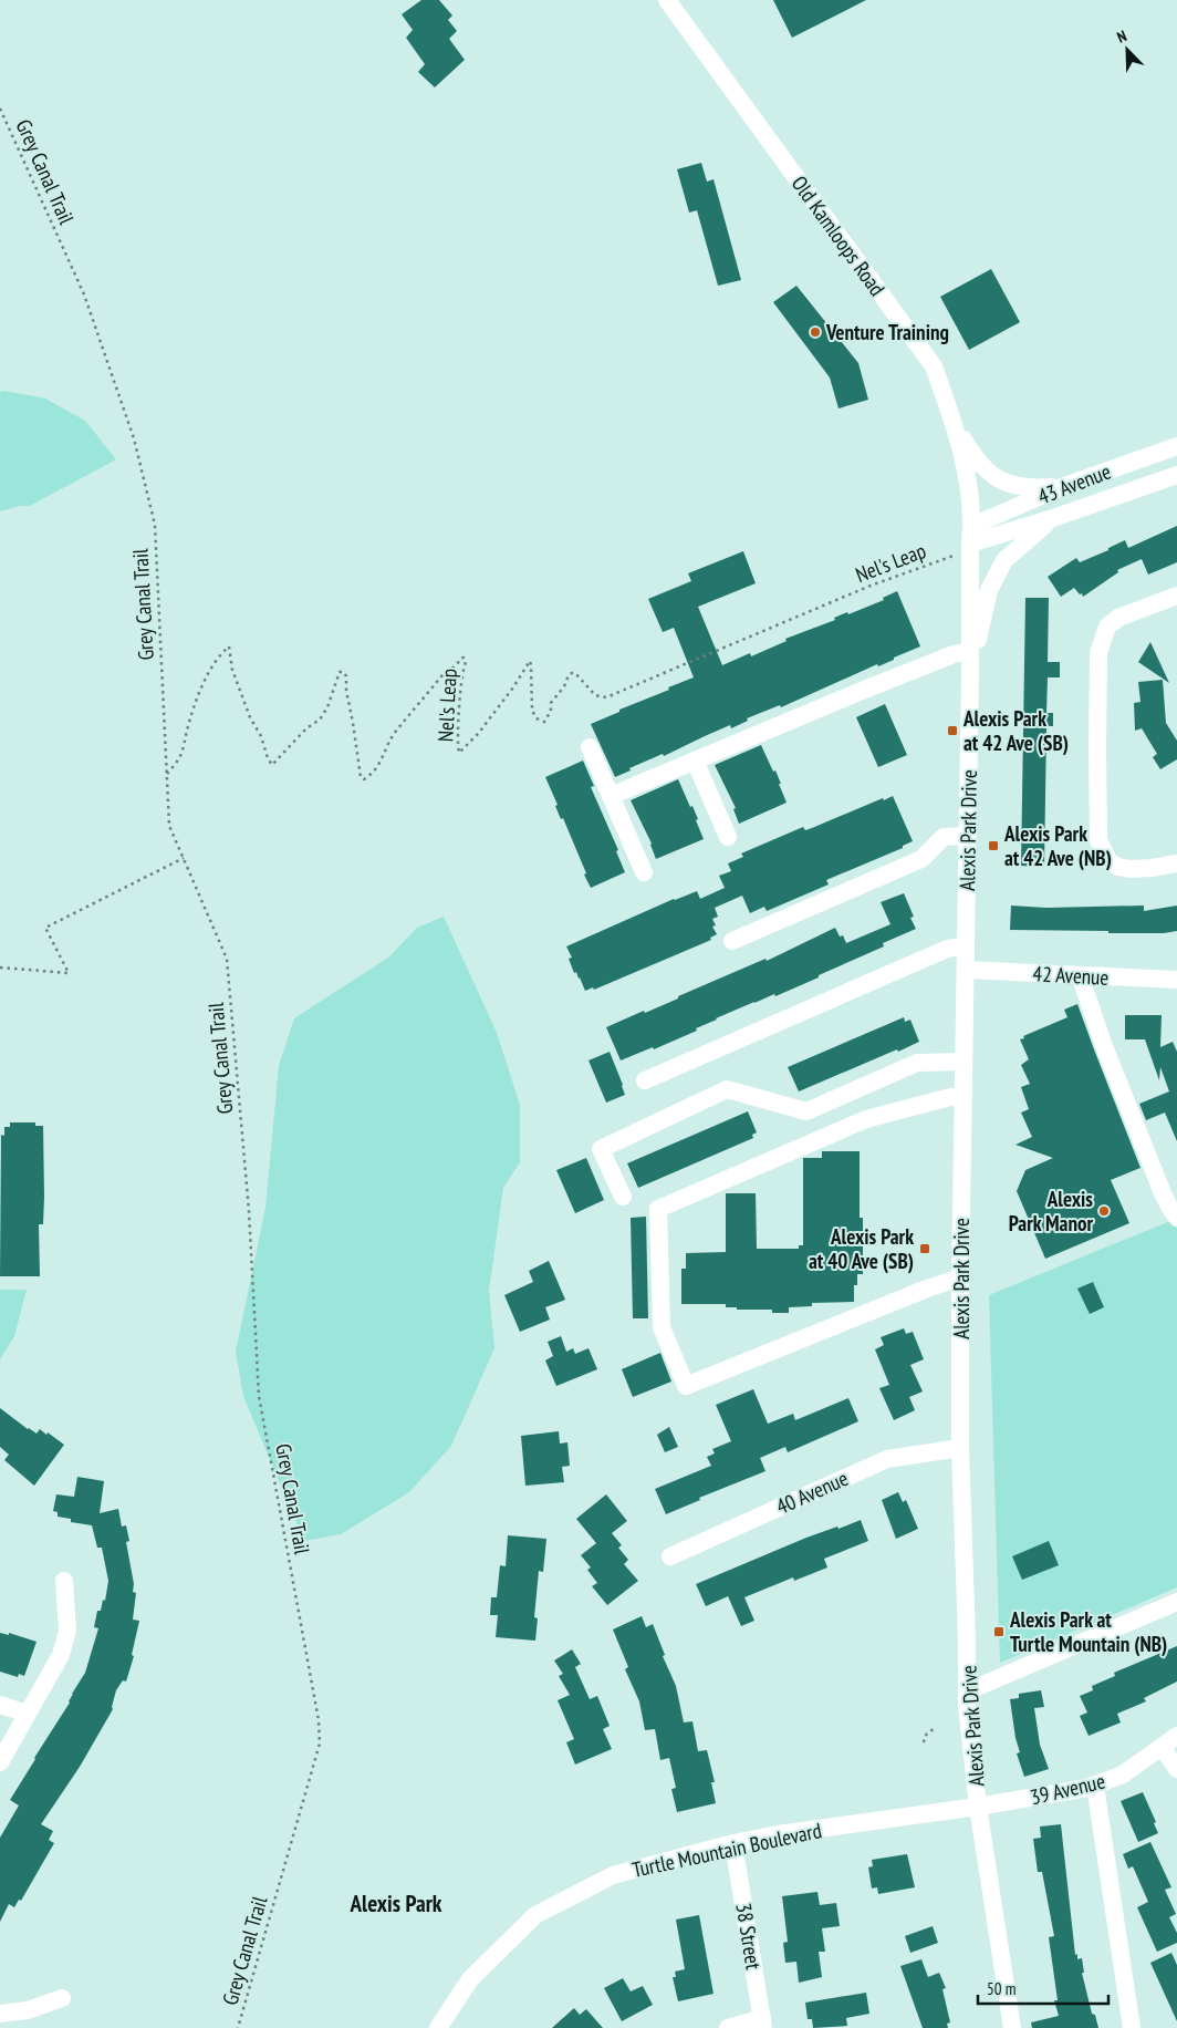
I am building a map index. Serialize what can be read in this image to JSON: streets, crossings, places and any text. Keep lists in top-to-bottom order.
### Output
{
  "streets": {
    "street": [
      "Old Kamloops Road",
      "43 Avenue",
      "Alexis Park Drive",
      "42 Avenue",
      "40 Avenue",
      "39 Avenue",
      "Turtle Mountain Boulevard",
      "38 Street"
    ],
    "path": ["Grey Canal Trail", "Nel's Leap"]
  },
  "crossings": [
    ["Grey Canal Trail", "Nel's Leap"],
    ["Old Kamloops Road", "43 Avenue"],
    ["Old Kamloops Road", "Alexis Park Drive"],
    ["43 Avenue", "Alexis Park Drive"],
    ["Alexis Park Drive", "42 Avenue"],
    ["Alexis Park Drive", "40 Avenue"],
    ["Alexis Park Drive", "39 Avenue"],
    ["Alexis Park Drive", "Turtle Mountain Boulevard"],
    ["39 Avenue", "Turtle Mountain Boulevard"],
    ["Turtle Mountain Boulevard", "38 Street"]
  ],
  "districts": ["Alexis Park"],
  "places": {
    "other": ["Venture Training", "Alexis Park Manor"],
    "transit": [
      "Alexis Park at 42 Ave (SB)",
      "Alexis Park at 42 Ave (NB)",
      "Alexis Park at 40 Ave (SB)",
      "Alexis Park at Turtle Mountain (NB)"
    ]
  },
  "scale_bar": "50 m",
  "north": "top left"
}
